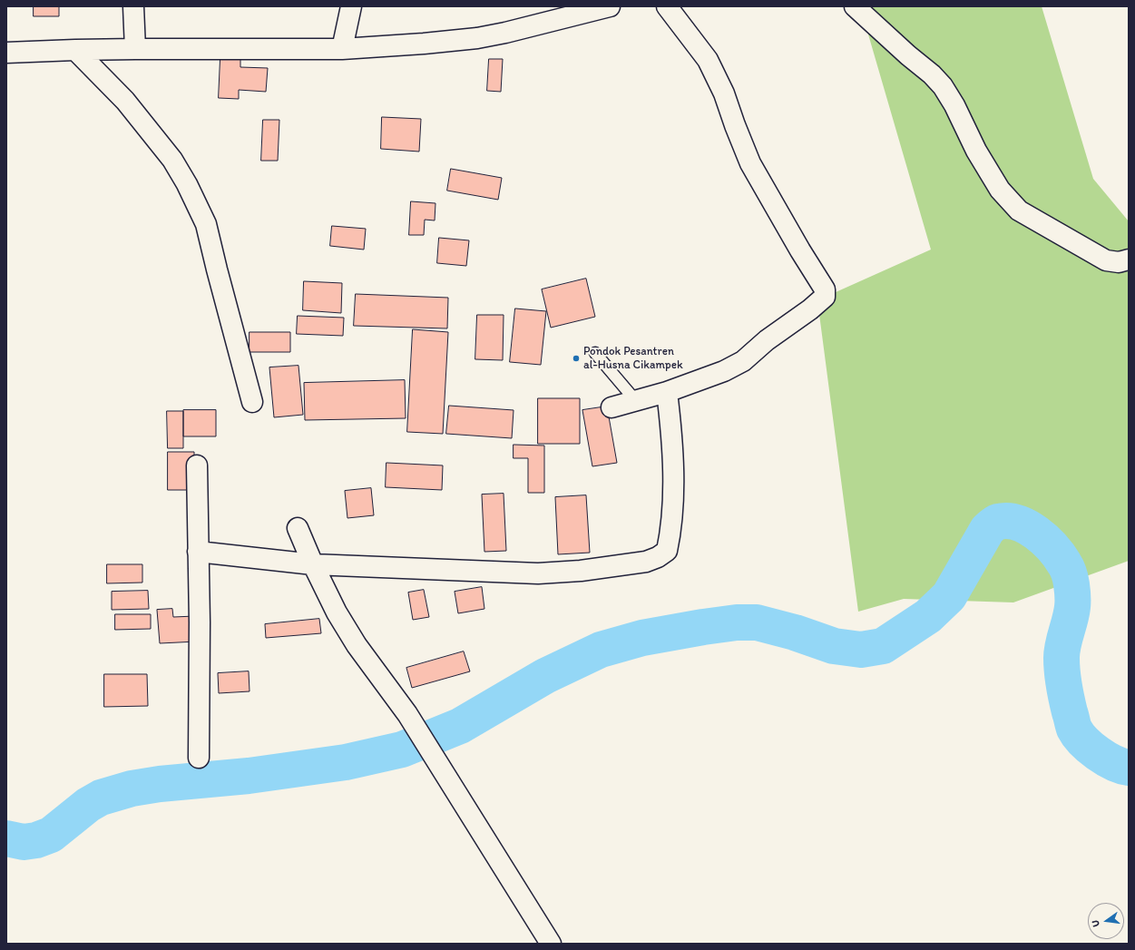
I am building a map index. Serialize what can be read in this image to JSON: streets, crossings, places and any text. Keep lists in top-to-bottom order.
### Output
{
  "places": ["Pondok Pesantren al-Husna Cikampek"],
  "north": "left"
}
